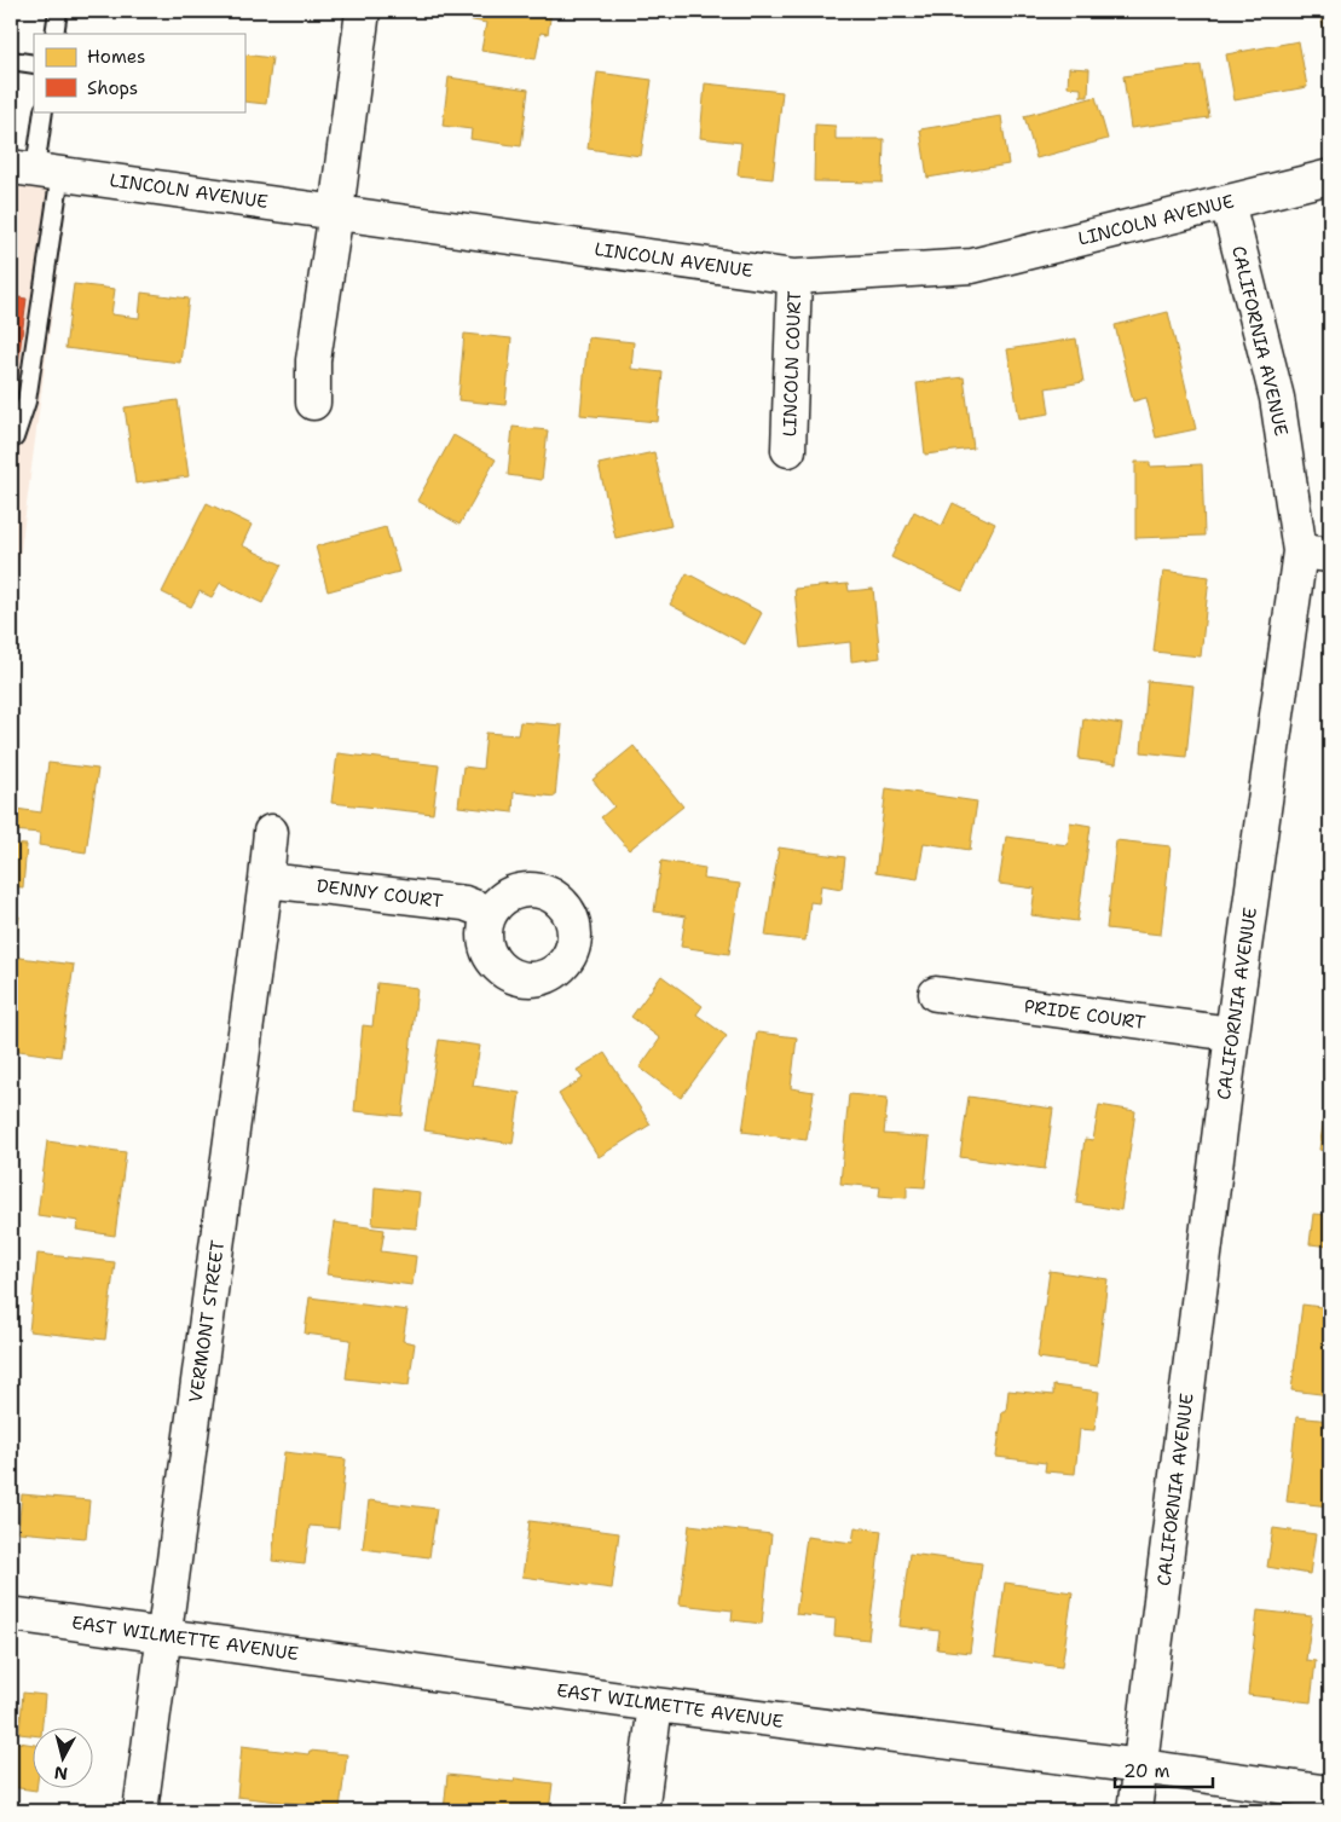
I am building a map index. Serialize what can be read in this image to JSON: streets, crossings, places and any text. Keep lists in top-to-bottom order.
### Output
{
  "streets": {
    "street": [
      "LINCOLN AVENUE",
      "CALIFORNIA AVENUE",
      "LINCOLN COURT",
      "DENNY COURT",
      "PRIDE COURT",
      "VERMONT STREET",
      "EAST WILMETTE AVENUE"
    ]
  },
  "crossings": [
    ["LINCOLN AVENUE", "CALIFORNIA AVENUE"],
    ["LINCOLN AVENUE", "LINCOLN COURT"],
    ["CALIFORNIA AVENUE", "PRIDE COURT"],
    ["CALIFORNIA AVENUE", "EAST WILMETTE AVENUE"],
    ["DENNY COURT", "VERMONT STREET"],
    ["VERMONT STREET", "EAST WILMETTE AVENUE"]
  ],
  "legend": ["Homes", "Shops"],
  "scale_bar": "20 m",
  "north": "bottom"
}
